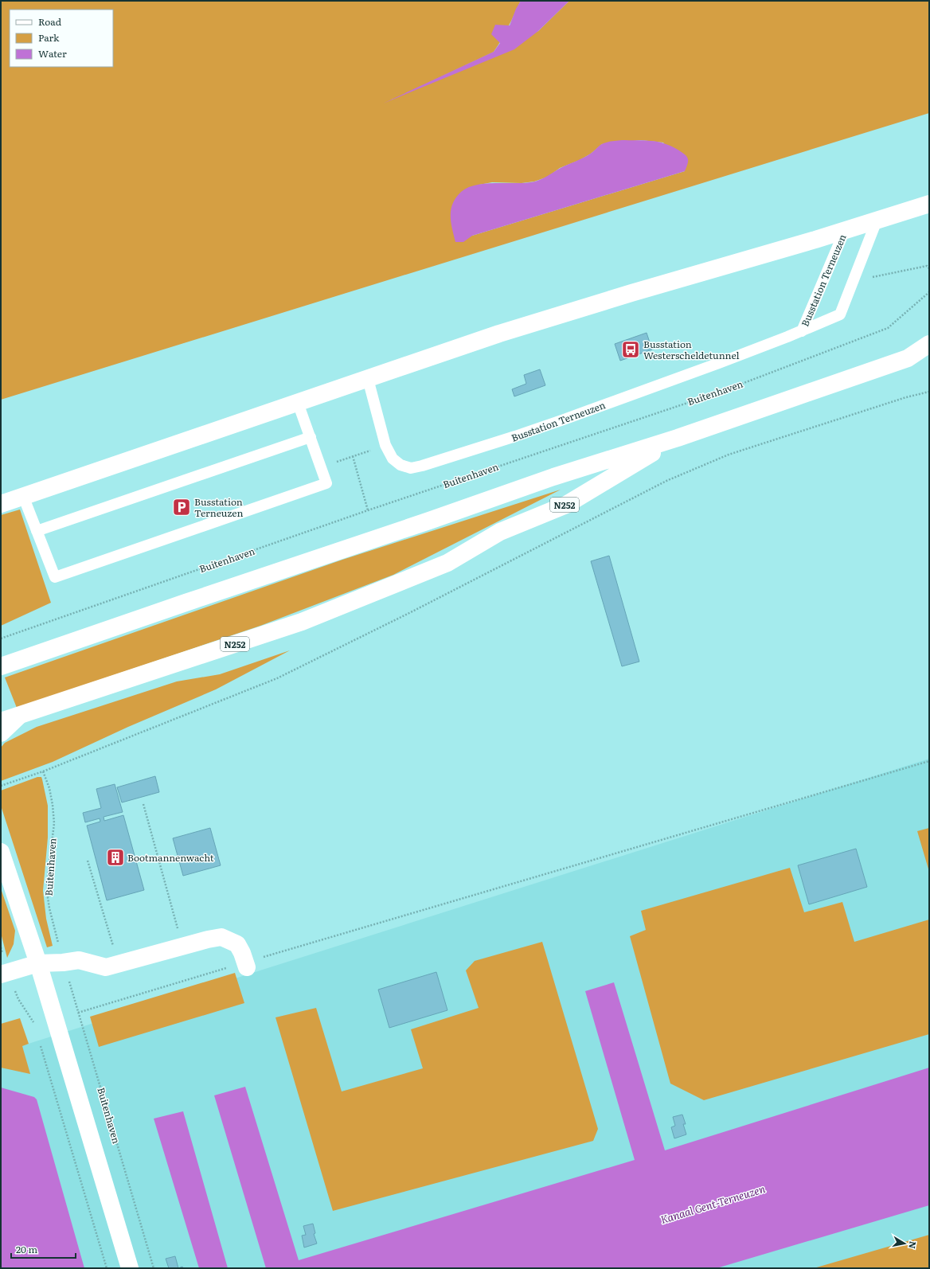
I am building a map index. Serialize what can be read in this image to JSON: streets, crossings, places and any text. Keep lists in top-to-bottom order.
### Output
{
  "streets": {
    "main road": ["N252"],
    "lane": ["Busstation Terneuzen"],
    "path": ["Buitenhaven"]
  },
  "water": ["Kanaal Gent-Terneuzen"],
  "places": {
    "bus stop": ["Busstation Westerscheldetunnel"],
    "parking": ["Busstation Terneuzen"],
    "building": ["Bootmannenwacht"]
  },
  "legend": ["Road", "Park", "Water"],
  "scale_bar": "20 m",
  "north": "right"
}
